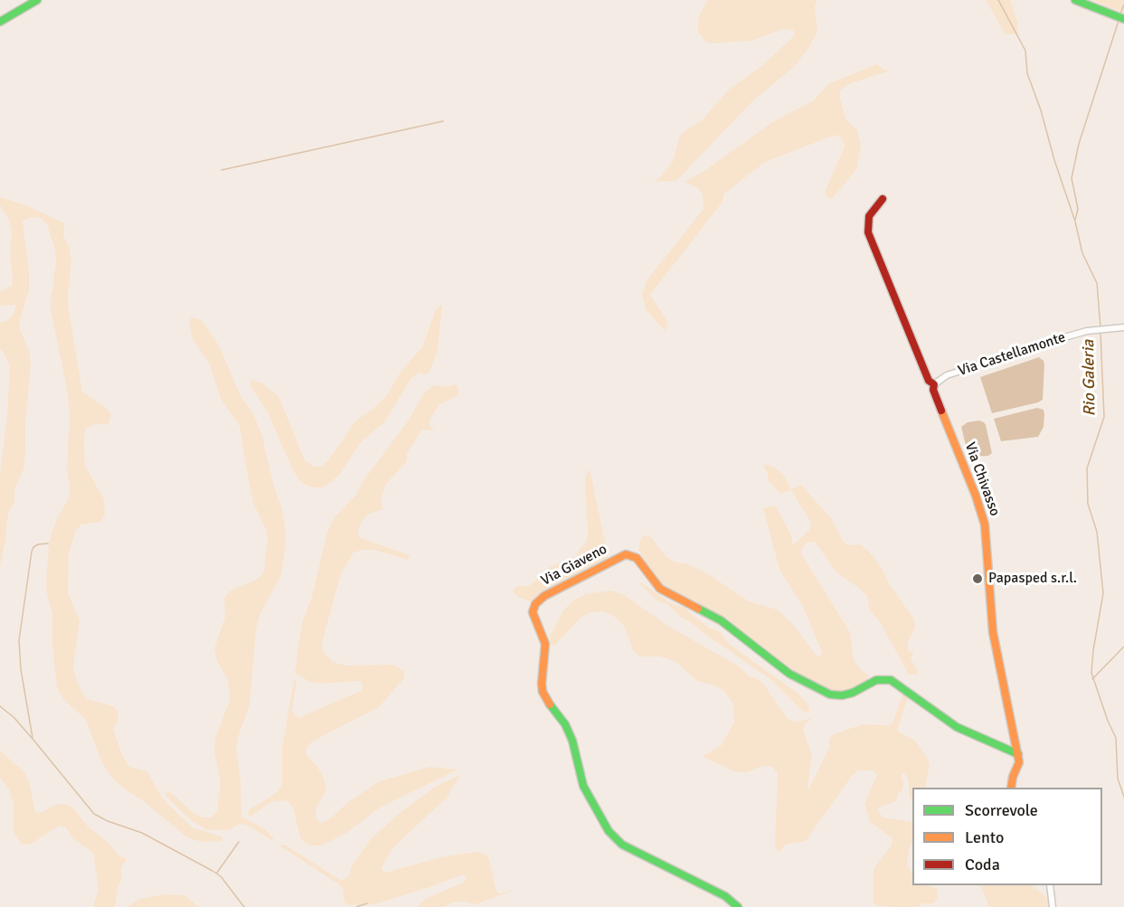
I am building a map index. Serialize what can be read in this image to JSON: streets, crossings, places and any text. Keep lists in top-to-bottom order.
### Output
{
  "streets": {
    "street": ["Via Castellamonte", "Via Chivasso", "Via Giaveno"]
  },
  "crossings": [
    ["Via Castellamonte", "Via Chivasso"],
    ["Via Chivasso", "Via Giaveno"]
  ],
  "water": ["Rio Galeria"],
  "places": ["Papasped s.r.l."],
  "legend": ["Scorrevole", "Lento", "Coda"]
}
